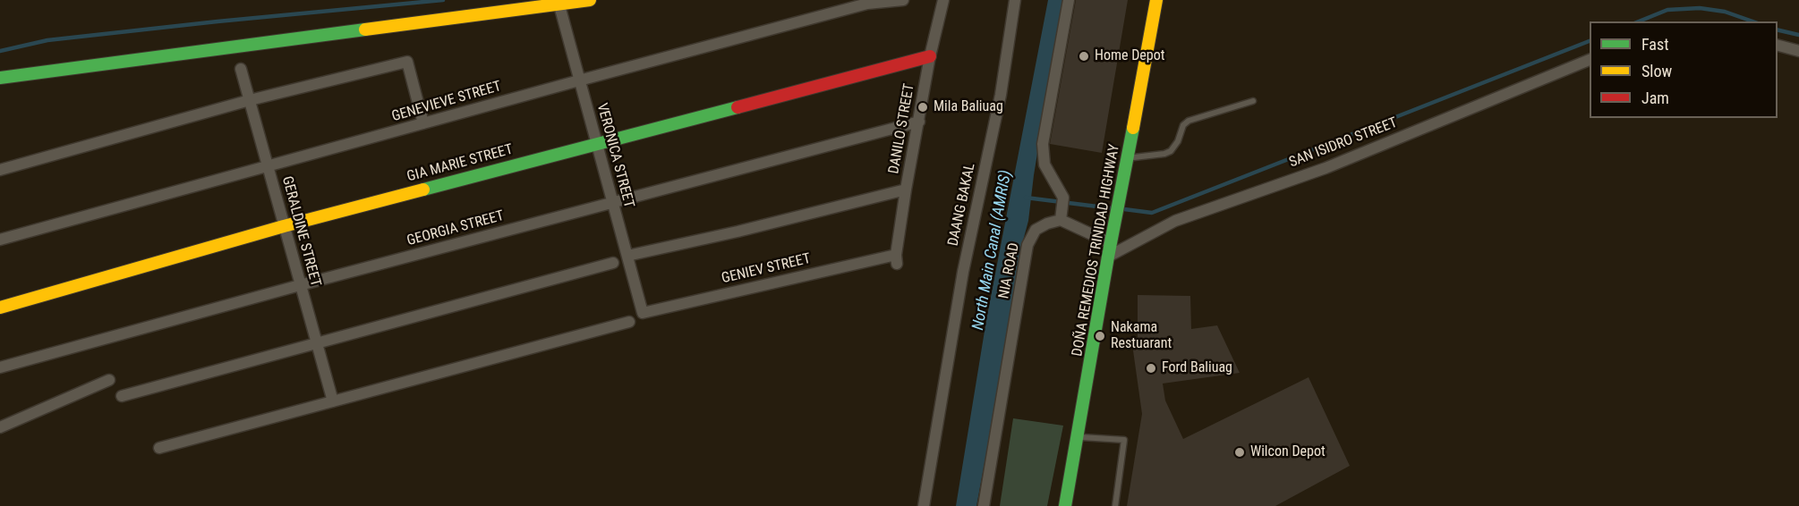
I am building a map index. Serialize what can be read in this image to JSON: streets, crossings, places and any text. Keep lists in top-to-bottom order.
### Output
{
  "streets": {
    "main road": ["GIA MARIE STREET", "DOÑA REMEDIOS TRINIDAD HIGHWAY"],
    "street": [
      "GENEVIEVE STREET",
      "DANILO STREET",
      "SAN ISIDRO STREET",
      "VERONICA STREET",
      "DAANG BAKAL",
      "GEORGIA STREET",
      "GERALDINE STREET",
      "GENIEV STREET",
      "NIA ROAD"
    ]
  },
  "crossings": [
    ["GENEVIEVE STREET", "VERONICA STREET"],
    ["GENEVIEVE STREET", "GERALDINE STREET"],
    ["DANILO STREET", "GIA MARIE STREET"],
    ["DANILO STREET", "GEORGIA STREET"],
    ["DANILO STREET", "GENIEV STREET"],
    ["SAN ISIDRO STREET", "DOÑA REMEDIOS TRINIDAD HIGHWAY"],
    ["VERONICA STREET", "GIA MARIE STREET"],
    ["VERONICA STREET", "GEORGIA STREET"],
    ["VERONICA STREET", "GENIEV STREET"],
    ["GIA MARIE STREET", "GERALDINE STREET"],
    ["GEORGIA STREET", "GERALDINE STREET"]
  ],
  "water": ["North Main Canal (AMRIS)"],
  "places": [
    "Home Depot",
    "Mila Baliuag",
    "Nakama Restuarant",
    "Ford Baliuag",
    "Wilcon Depot"
  ],
  "legend": ["Fast", "Slow", "Jam"]
}
